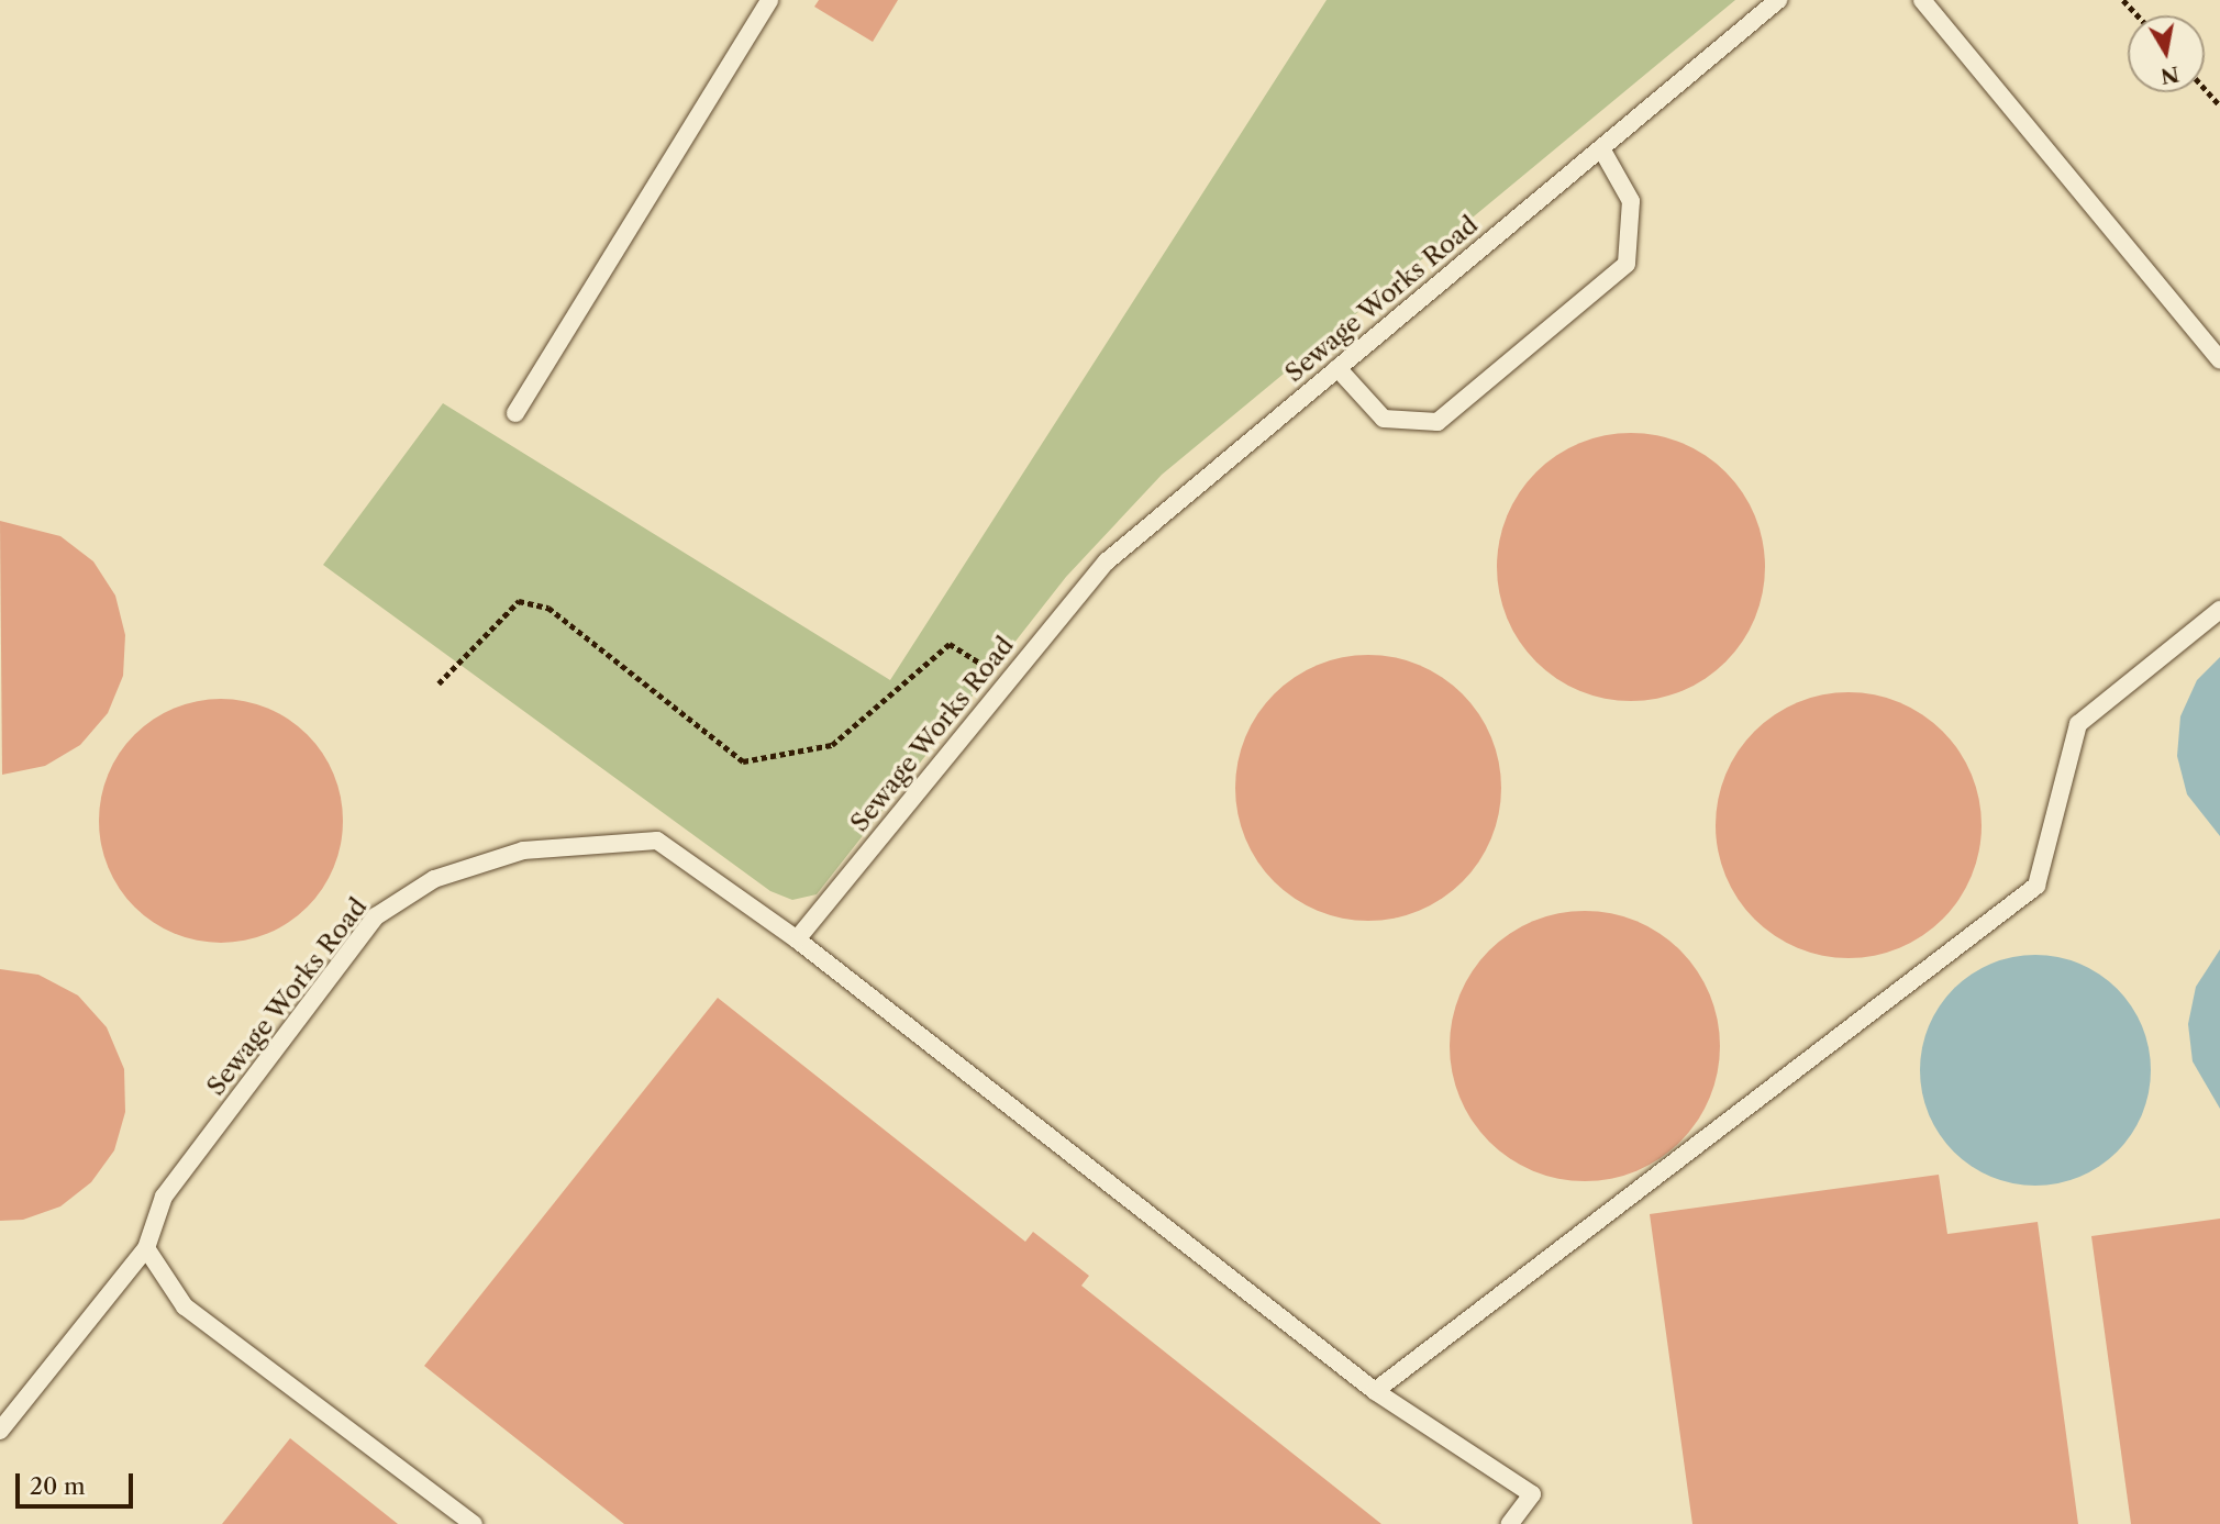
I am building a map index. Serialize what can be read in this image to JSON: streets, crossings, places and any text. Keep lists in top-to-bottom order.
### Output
{
  "streets": {
    "lane": ["Sewage Works Road"]
  },
  "scale_bar": "20 m",
  "north": "bottom"
}
